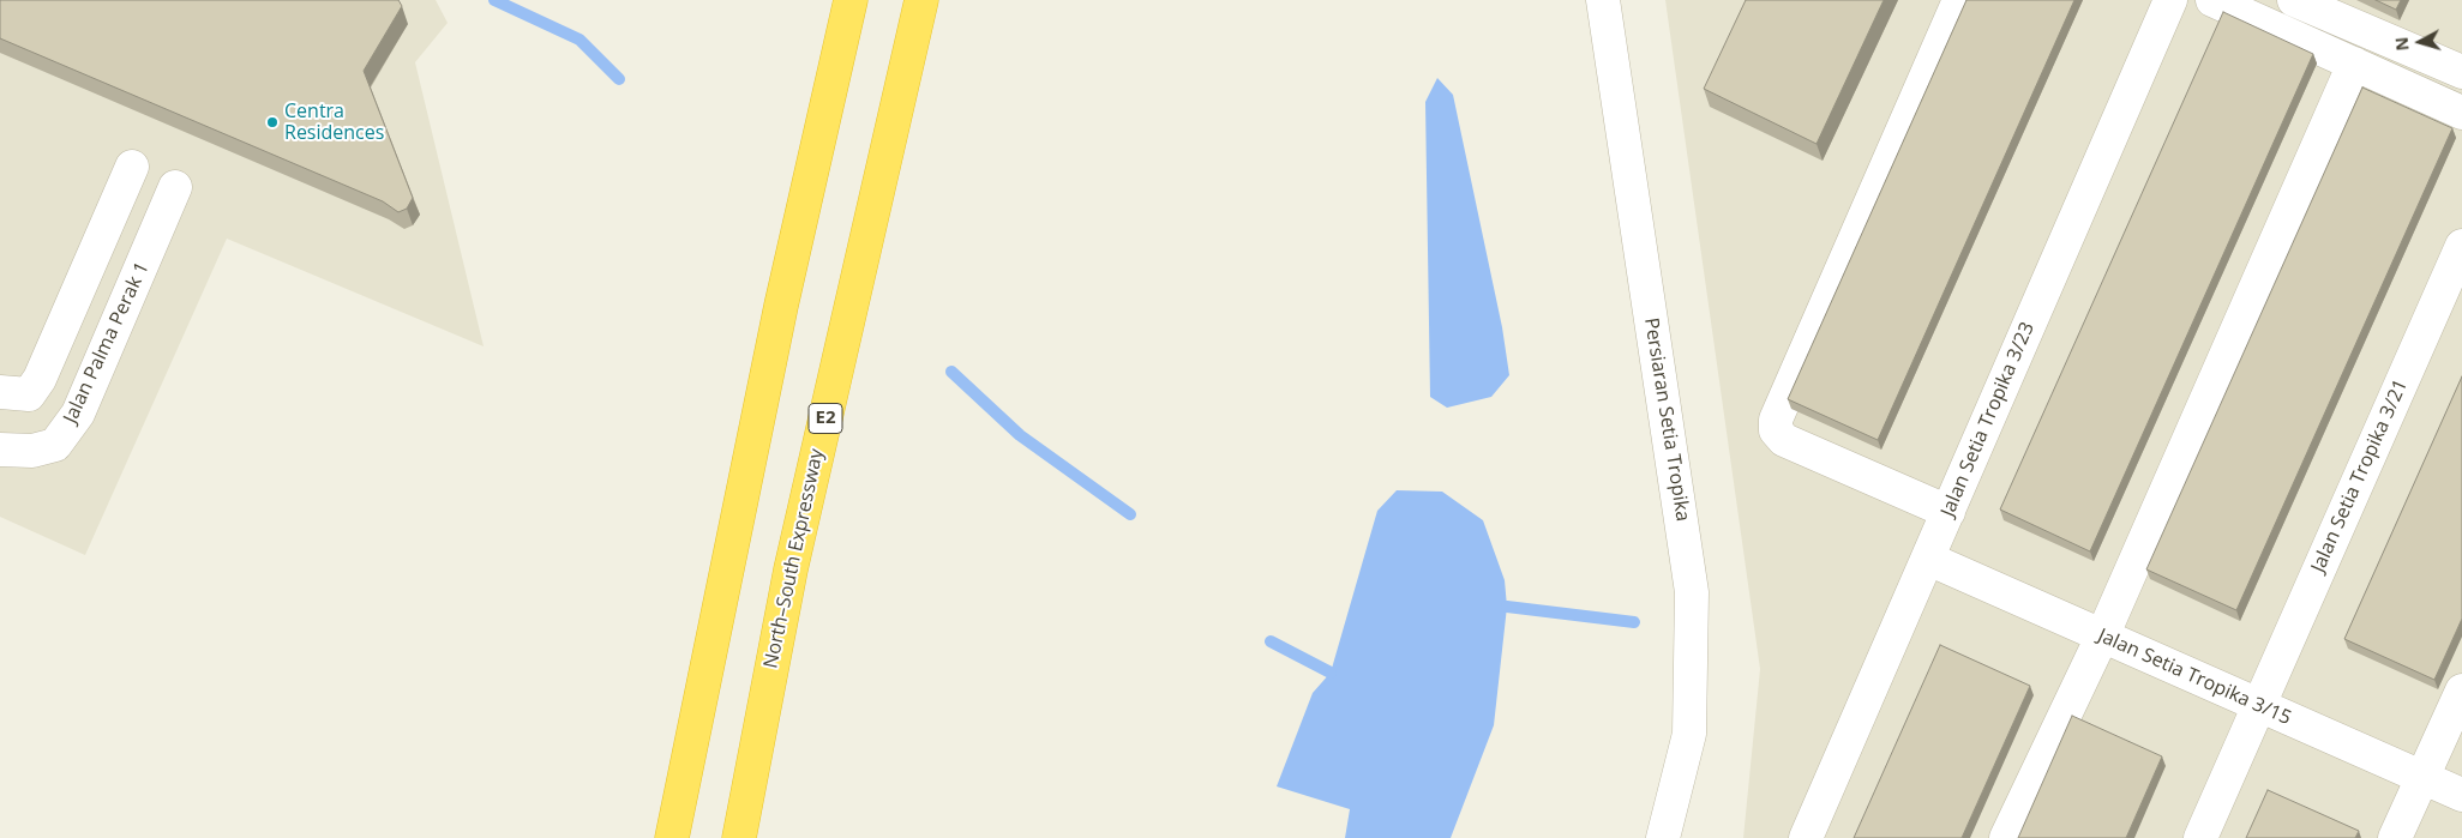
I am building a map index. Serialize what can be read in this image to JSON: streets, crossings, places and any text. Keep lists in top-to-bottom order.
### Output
{
  "streets": {
    "highway": ["E2", "North–South Expressway"],
    "street": [
      "Jalan Palma Perak 1",
      "Persiaran Setia Tropika",
      "Jalan Setia Tropika 3/23",
      "Jalan Setia Tropika 3/21",
      "Jalan Setia Tropika 3/15"
    ]
  },
  "crossings": [
    ["Jalan Setia Tropika 3/23", "Jalan Setia Tropika 3/15"],
    ["Jalan Setia Tropika 3/21", "Jalan Setia Tropika 3/15"]
  ],
  "places": ["Centra Residences"],
  "north": "left"
}
